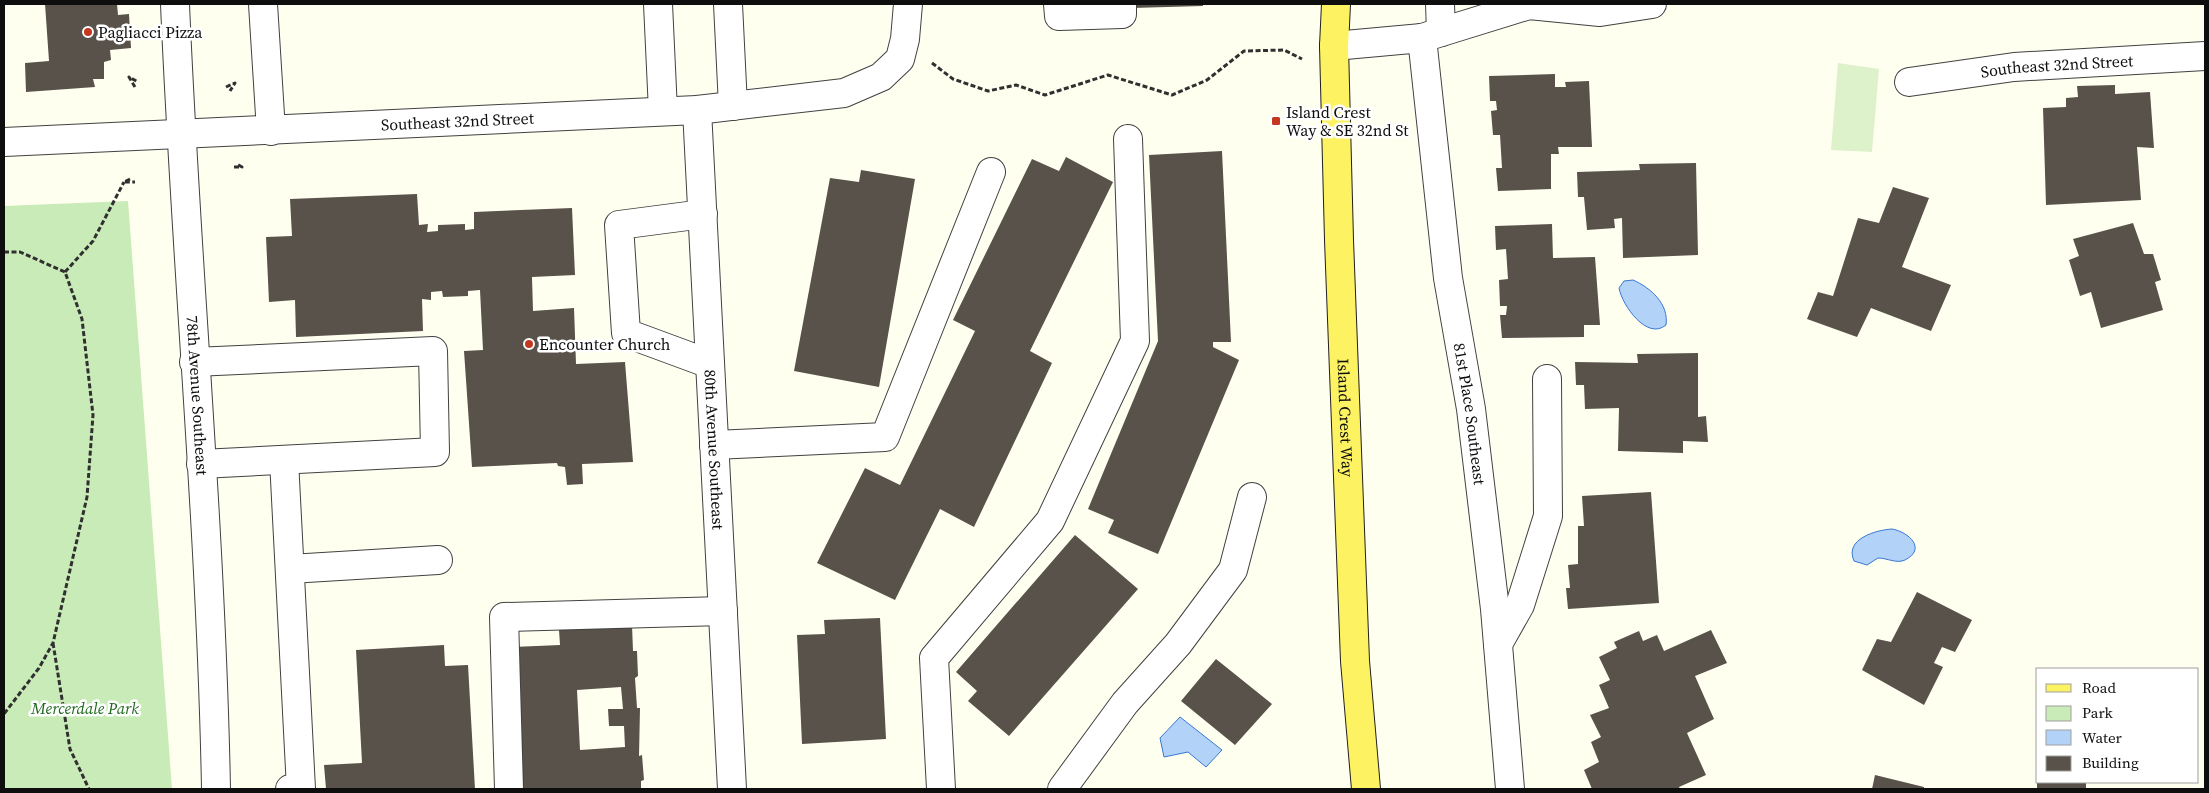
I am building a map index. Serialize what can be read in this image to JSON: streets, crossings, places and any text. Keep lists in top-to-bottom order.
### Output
{
  "streets": {
    "main road": ["Island Crest Way"],
    "street": [
      "Southeast 32nd Street",
      "78th Avenue Southeast",
      "81st Place Southeast",
      "80th Avenue Southeast"
    ]
  },
  "crossings": [
    ["Southeast 32nd Street", "78th Avenue Southeast"],
    ["Southeast 32nd Street", "80th Avenue Southeast"]
  ],
  "parks": ["Mercerdale Park"],
  "places": {
    "other": ["Pagliacci Pizza", "Encounter Church"],
    "transit": ["Island Crest Way & SE 32nd St"]
  },
  "legend": [
    "Road",
    "Park",
    "Water",
    "Building"
  ]
}
